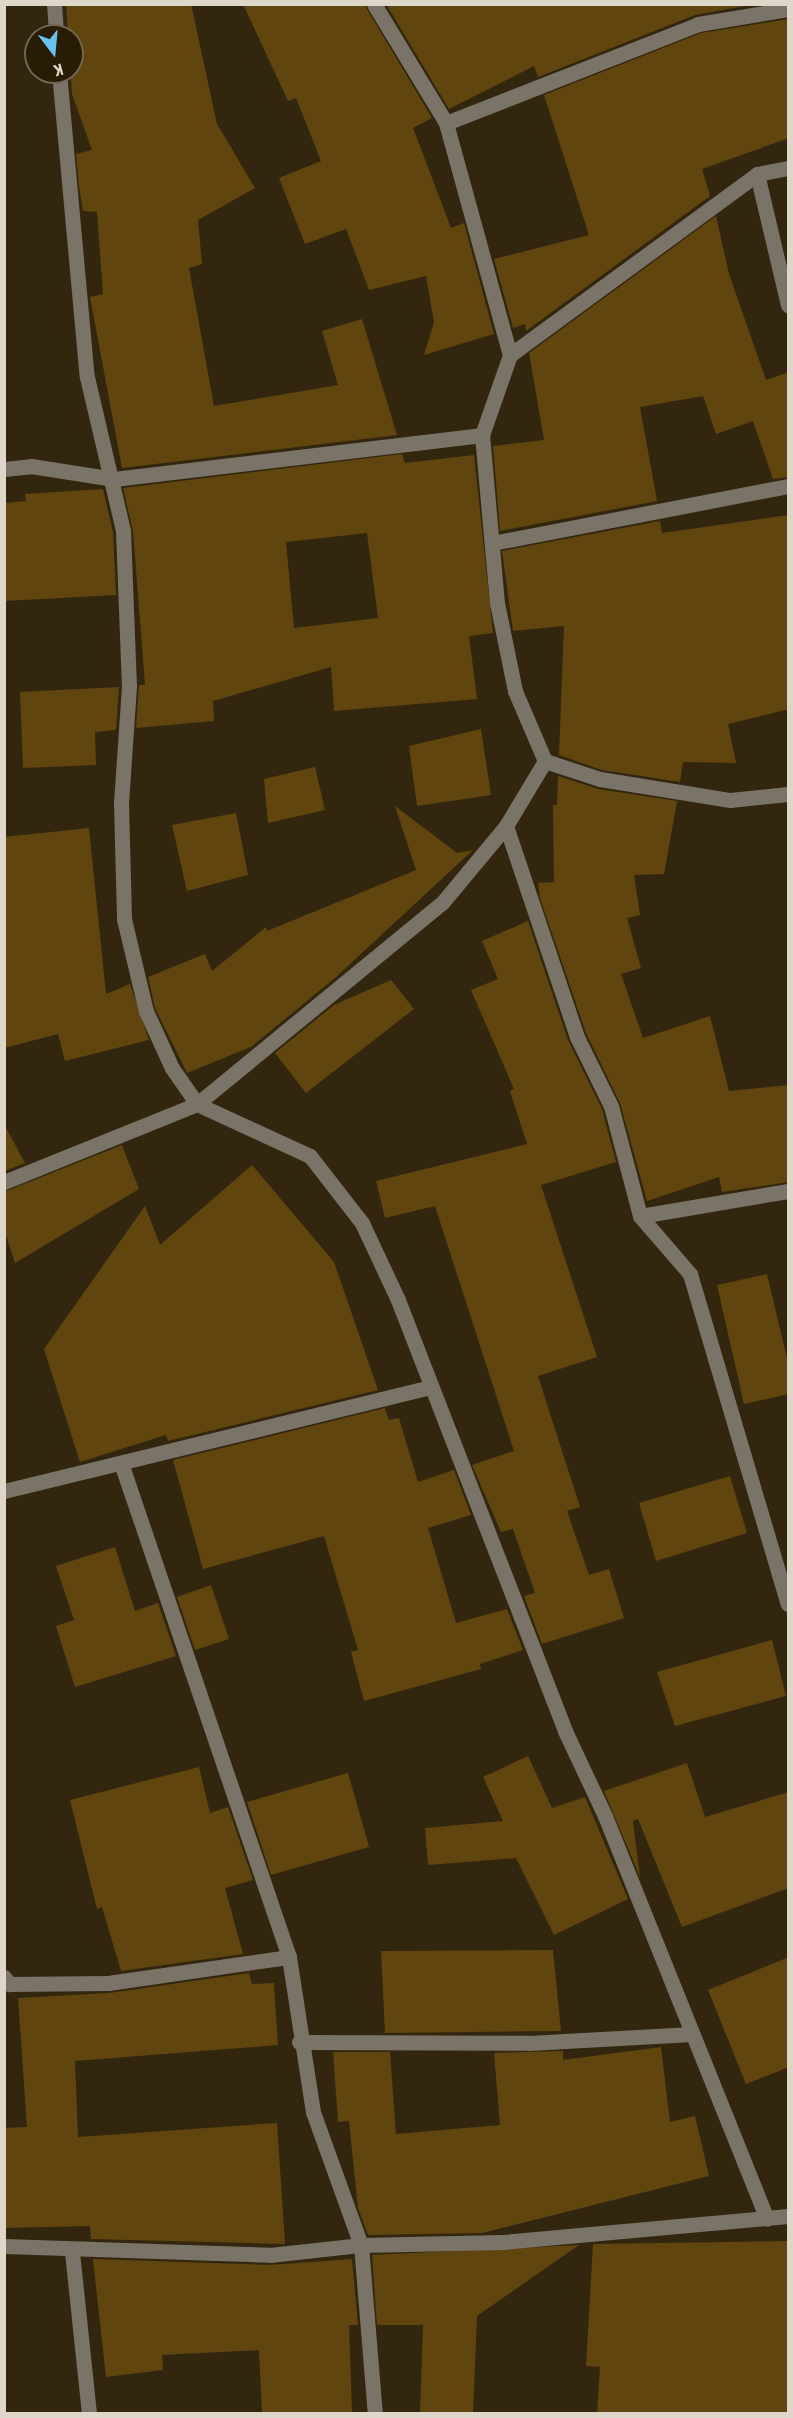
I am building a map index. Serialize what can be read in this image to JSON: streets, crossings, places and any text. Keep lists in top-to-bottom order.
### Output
{
  "north": "bottom"
}
